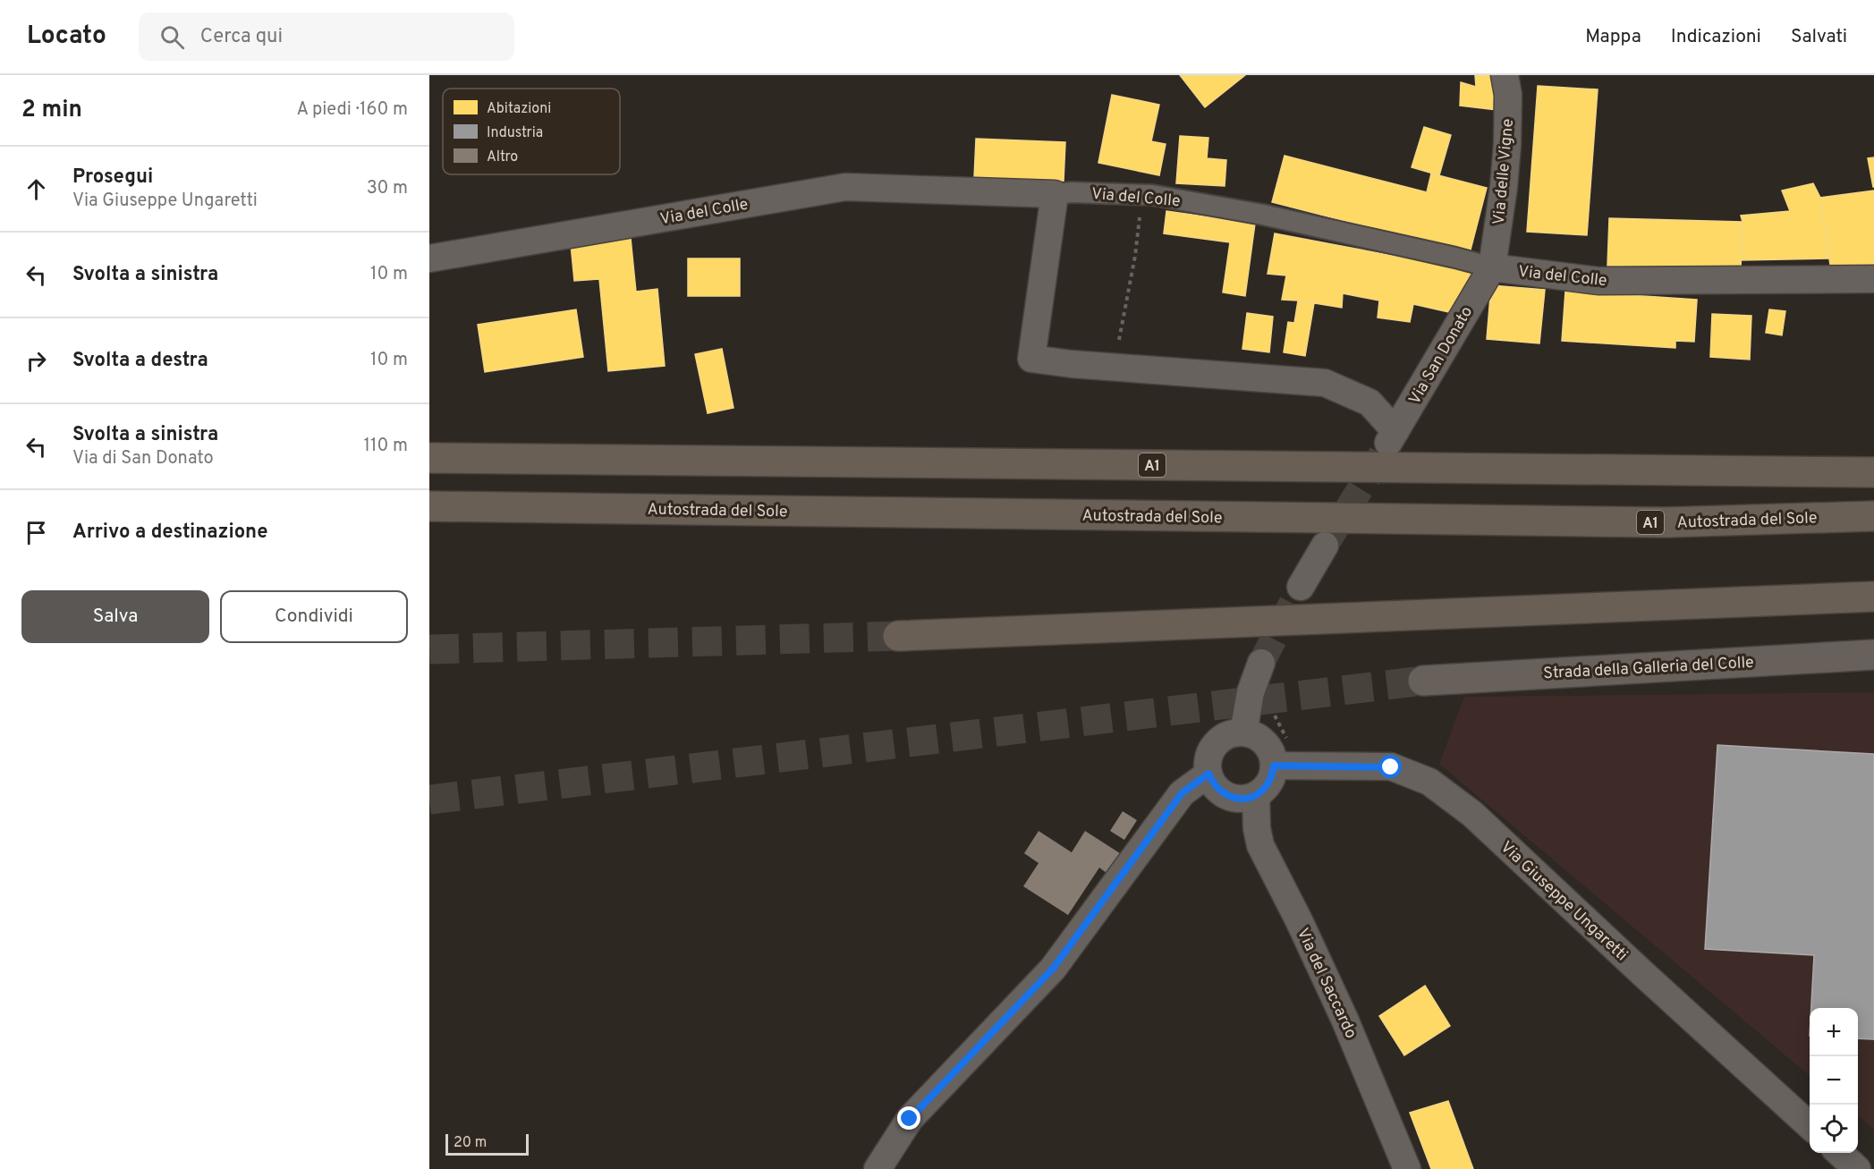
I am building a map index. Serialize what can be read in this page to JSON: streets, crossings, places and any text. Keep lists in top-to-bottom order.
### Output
{
  "streets": {
    "highway": ["A1", "Autostrada del Sole"],
    "main road": ["Strada della Galleria del Colle"],
    "street": [
      "Via delle Vigne",
      "Via del Colle",
      "Via San Donato",
      "Via Giuseppe Ungaretti",
      "Via del Saccardo"
    ]
  },
  "crossings": [
    ["Via delle Vigne", "Via del Colle"],
    ["Via delle Vigne", "Via San Donato"],
    ["Via del Colle", "Via San Donato"],
    ["Via Giuseppe Ungaretti", "Via del Saccardo"]
  ],
  "legend": ["Abitazioni", "Industria", "Altro"],
  "scale_bar": "20 m",
  "page": {
    "header": "Locato",
    "search": "Cerca qui",
    "nav": ["Mappa", "Indicazioni", "Salvati"],
    "heading": ["2 min", "A piedi · 160 m"],
    "list": [
      ["Prosegui", "Via Giuseppe Ungaretti", "30 m"],
      ["Svolta a sinistra", "10 m"],
      ["Svolta a destra", "10 m"],
      ["Svolta a sinistra", "Via di San Donato", "110 m"],
      "Arrivo a destinazione"
    ],
    "buttons": ["Salva", "Condividi"],
    "map_buttons": ["+", "−"],
    "scale": "20 m"
  }
}
